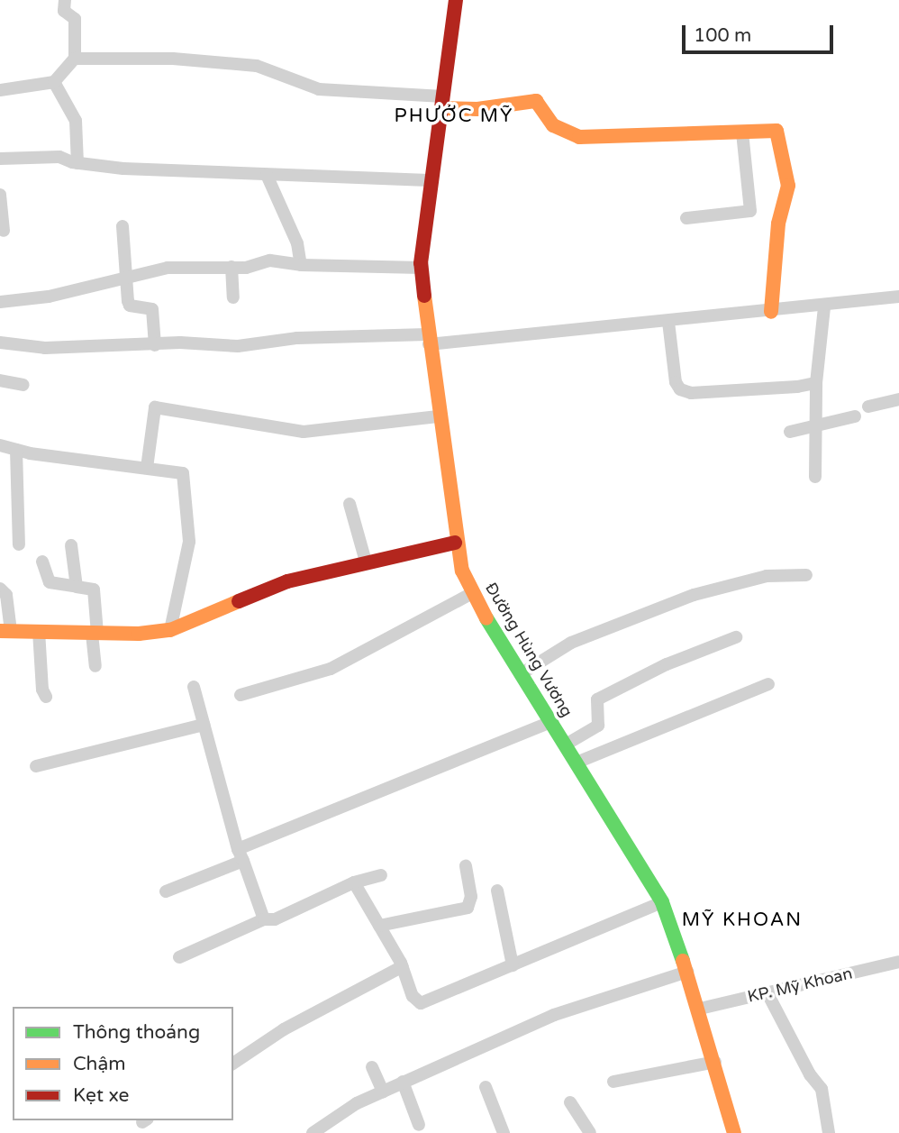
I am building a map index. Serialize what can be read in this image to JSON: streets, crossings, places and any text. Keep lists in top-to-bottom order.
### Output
{
  "streets": {
    "street": ["Đường Hùng Vương", "KP. Mỹ Khoan"]
  },
  "crossings": [
    ["Đường Hùng Vương", "KP. Mỹ Khoan"]
  ],
  "districts": ["PHƯỚC MỸ", "MỸ KHOAN"],
  "legend": ["Thông thoáng", "Chậm", "Kẹt xe"],
  "scale_bar": "100 m"
}
